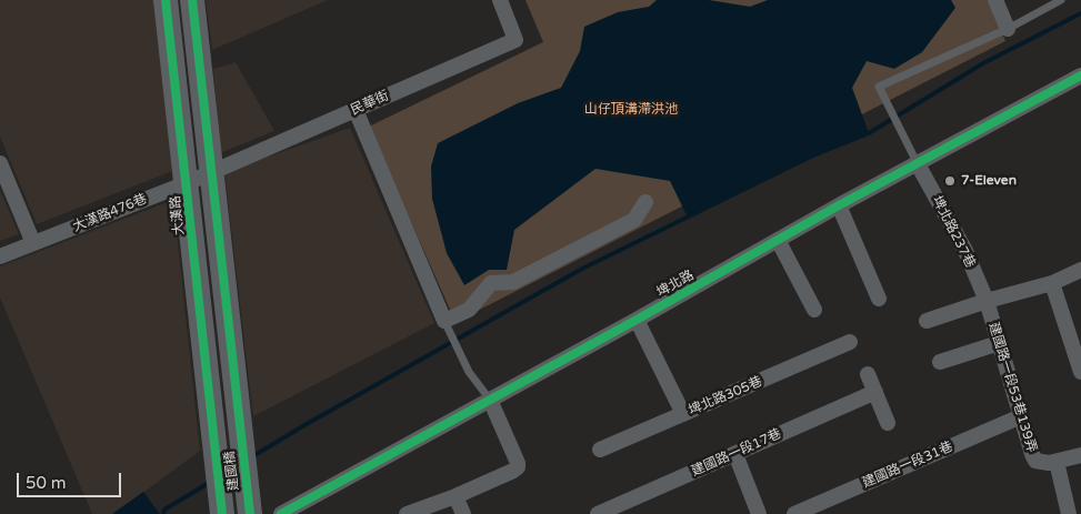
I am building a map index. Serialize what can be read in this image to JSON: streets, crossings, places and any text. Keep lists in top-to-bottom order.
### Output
{
  "streets": {
    "main road": ["大漢路", "建國橋"],
    "street": [
      "民華街",
      "大漢路476巷",
      "埤北路237巷",
      "埤北路",
      "建國路一段53巷139弄",
      "埤北路305巷",
      "建國路一段17巷",
      "建國路一段31巷"
    ]
  },
  "crossings": [
    ["民華街", "大漢路476巷"],
    ["民華街", "大漢路"],
    ["民華街", "建國橋"],
    ["大漢路476巷", "大漢路"],
    ["大漢路", "建國橋"],
    ["埤北路237巷", "埤北路"],
    ["埤北路237巷", "建國路一段53巷139弄"],
    ["建國路一段53巷139弄", "建國路一段31巷"]
  ],
  "parks": ["山仔頂溝滯洪池"],
  "places": ["7-Eleven"],
  "scale_bar": "50 m"
}
